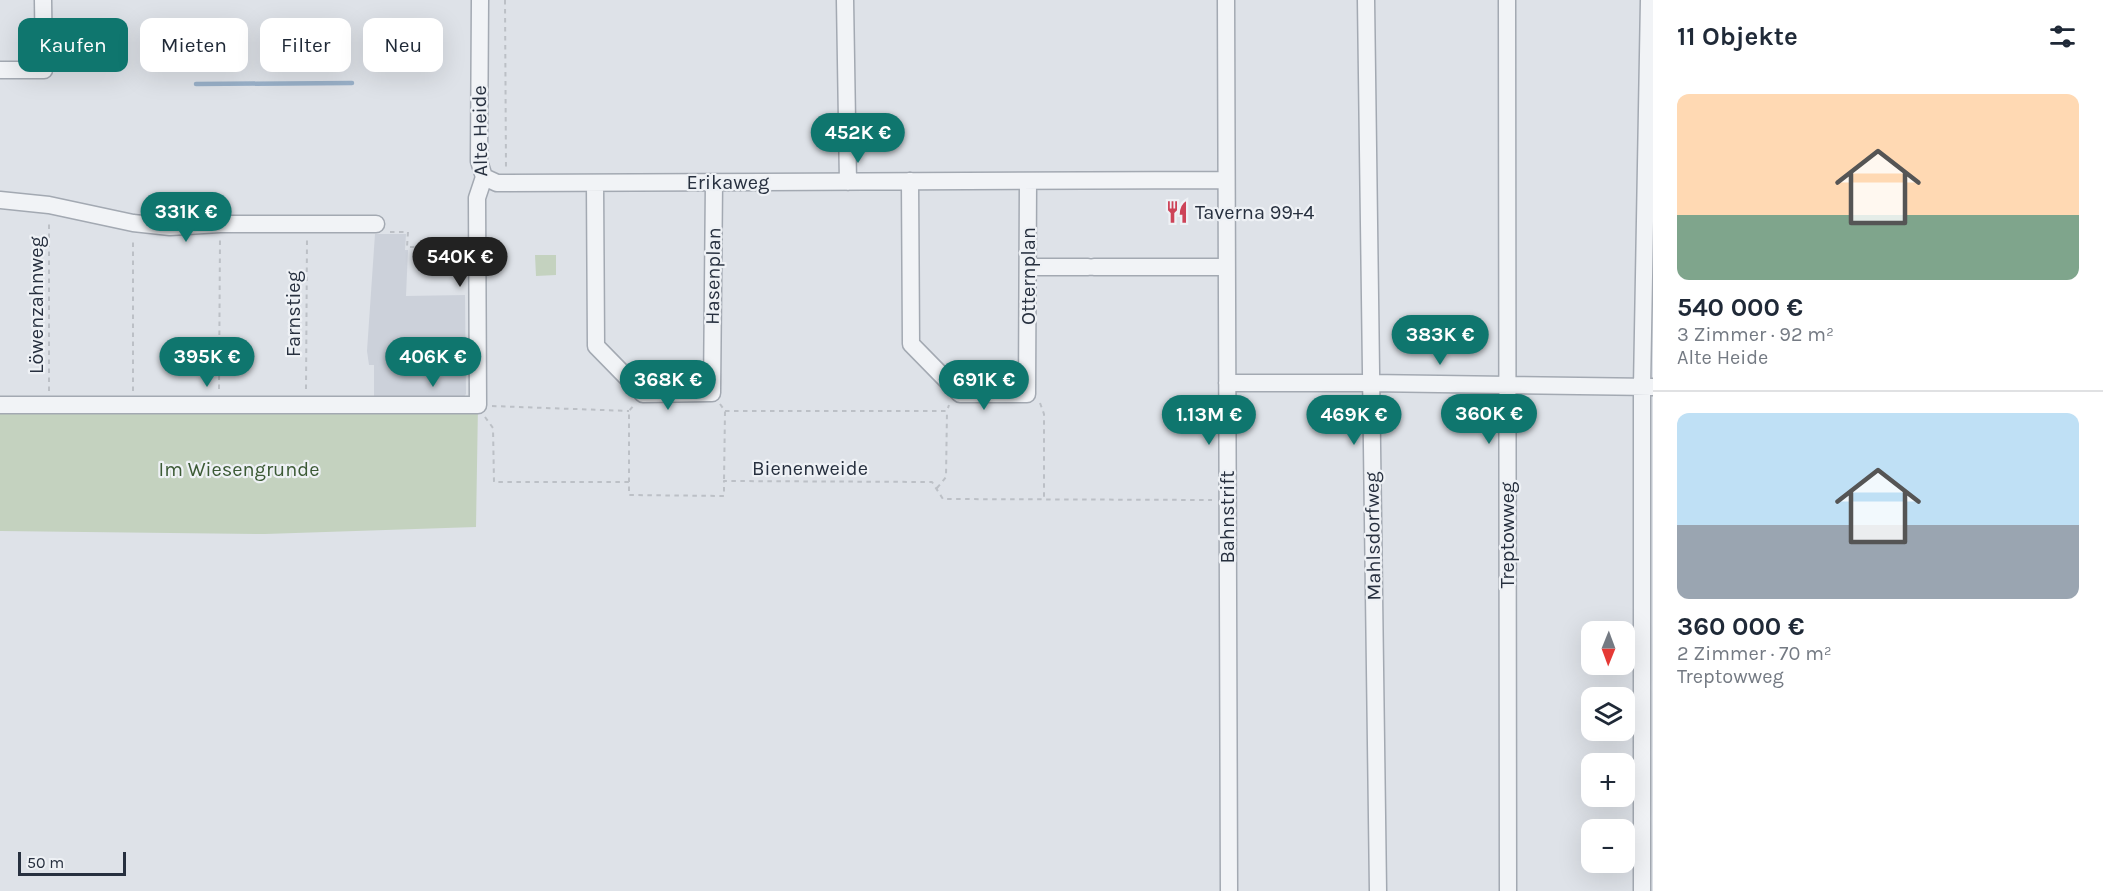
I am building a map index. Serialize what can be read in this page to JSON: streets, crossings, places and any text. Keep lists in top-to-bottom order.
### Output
{
  "streets": {
    "street": [
      "Alte Heide",
      "Erikaweg",
      "Hasenplan",
      "Otternplan",
      "Bahnstrift",
      "Treptowweg",
      "Mahlsdorfweg"
    ],
    "path": ["Löwenzahnweg", "Farnstieg", "Bienenweide"]
  },
  "crossings": [
    ["Alte Heide", "Erikaweg"],
    ["Erikaweg", "Hasenplan"],
    ["Erikaweg", "Otternplan"],
    ["Erikaweg", "Bahnstrift"],
    ["Bienenweide", "Bahnstrift"]
  ],
  "parks": ["Im Wiesengrunde"],
  "places": {
    "restaurant": ["Taverna 99+4"]
  },
  "scale_bar": "50 m",
  "north": "bottom",
  "page": {
    "heading": "11 Objekte",
    "chip": [
      "Kaufen",
      "Mieten",
      "Filter",
      "Neu"
    ],
    "list": [
      {
        "name": "540 000 €",
        "note": "3 Zimmer · 92 m² · Alte Heide"
      },
      {
        "name": "360 000 €",
        "note": "2 Zimmer · 70 m² · Treptowweg"
      }
    ],
    "price": [
      "452K €",
      "331K €",
      "540K €",
      "383K €",
      "395K €",
      "406K €",
      "368K €",
      "691K €",
      "360K €",
      "1.13M €",
      "469K €"
    ],
    "map_buttons": ["+", "−"],
    "scale": "50 m"
  }
}
